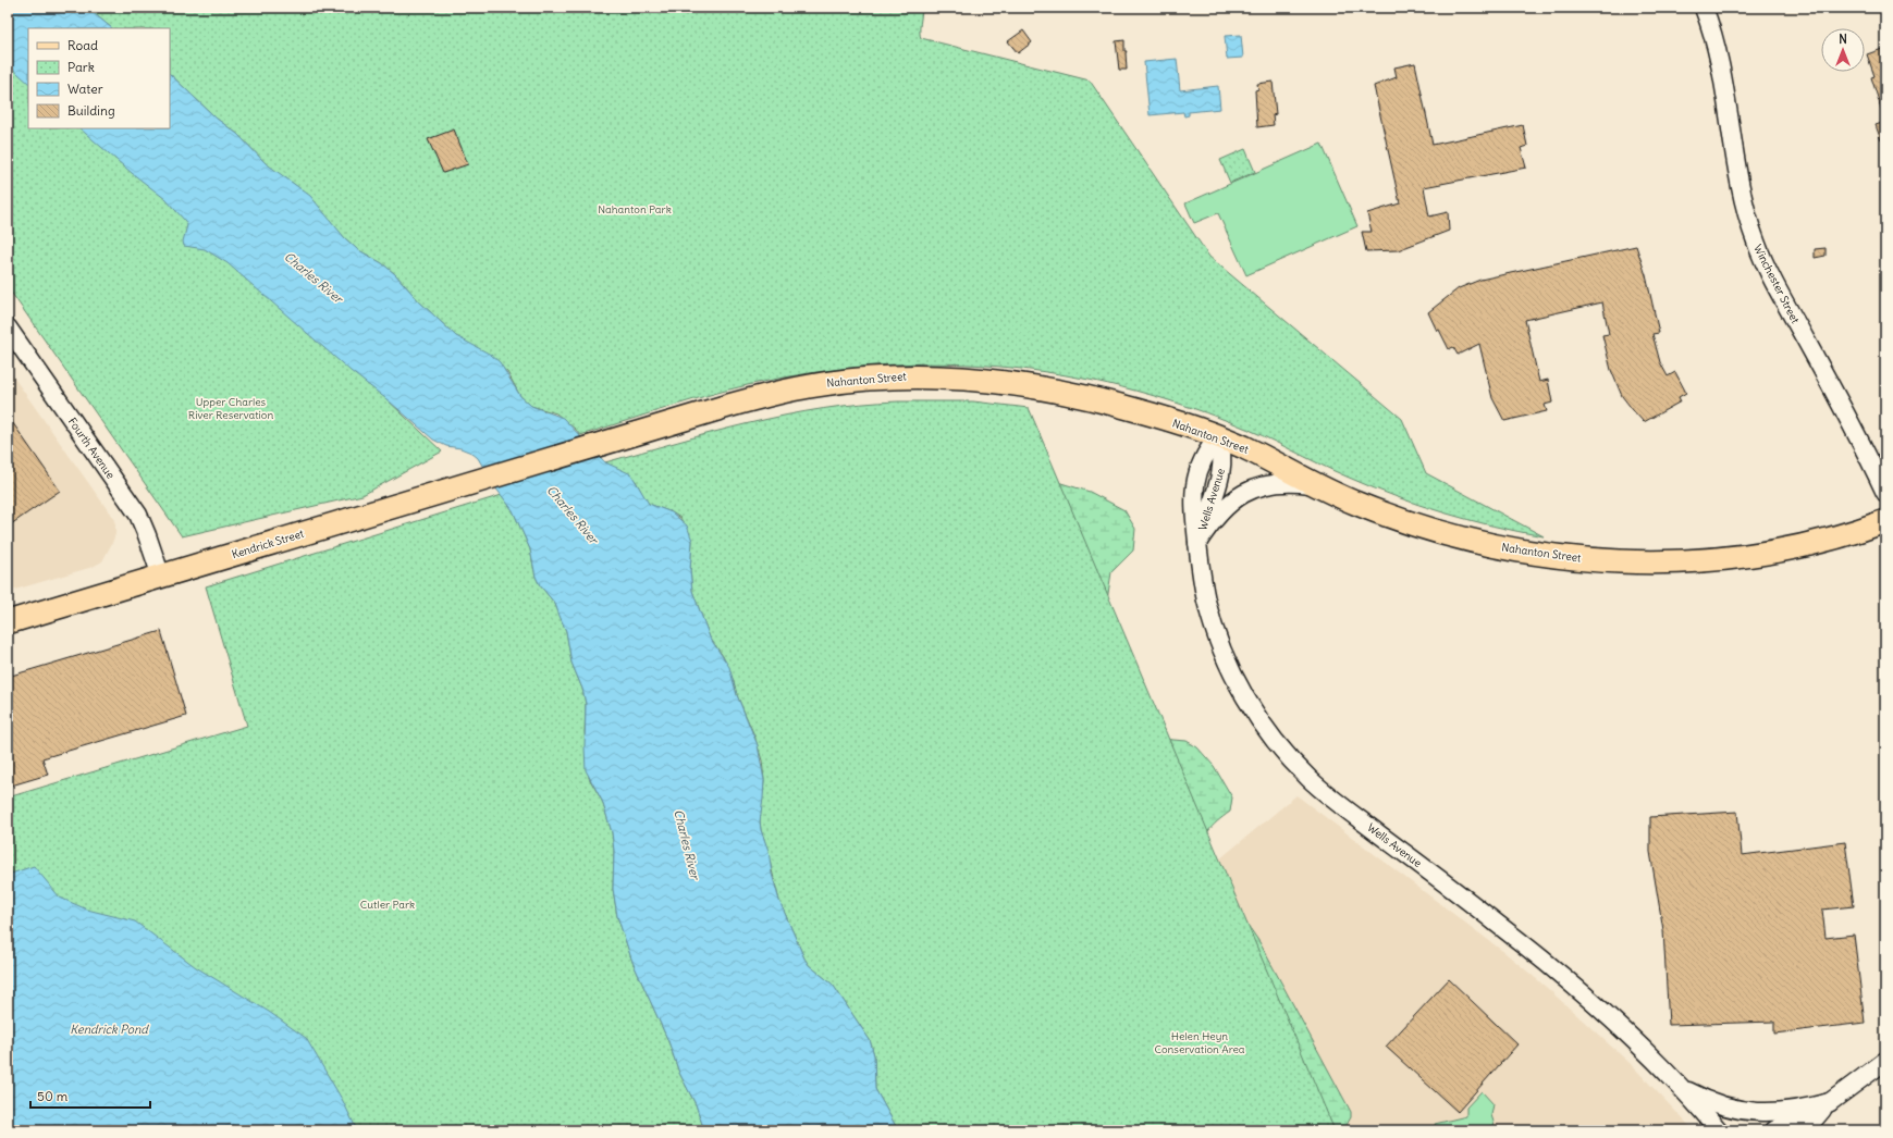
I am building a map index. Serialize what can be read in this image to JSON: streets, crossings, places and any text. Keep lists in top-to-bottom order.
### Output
{
  "streets": {
    "main road": ["Nahanton Street", "Kendrick Street"],
    "street": ["Winchester Street", "Fourth Avenue", "Wells Avenue"]
  },
  "crossings": [
    ["Nahanton Street", "Wells Avenue"],
    ["Nahanton Street", "Kendrick Street"],
    ["Fourth Avenue", "Kendrick Street"]
  ],
  "water": ["Charles River", "Kendrick Pond"],
  "parks": [
    "Nahanton Park",
    "Upper Charles River Reservation",
    "Cutler Park",
    "Helen Heyn Conservation Area"
  ],
  "legend": [
    "Road",
    "Park",
    "Water",
    "Building"
  ],
  "scale_bar": "50 m",
  "north": "top"
}
